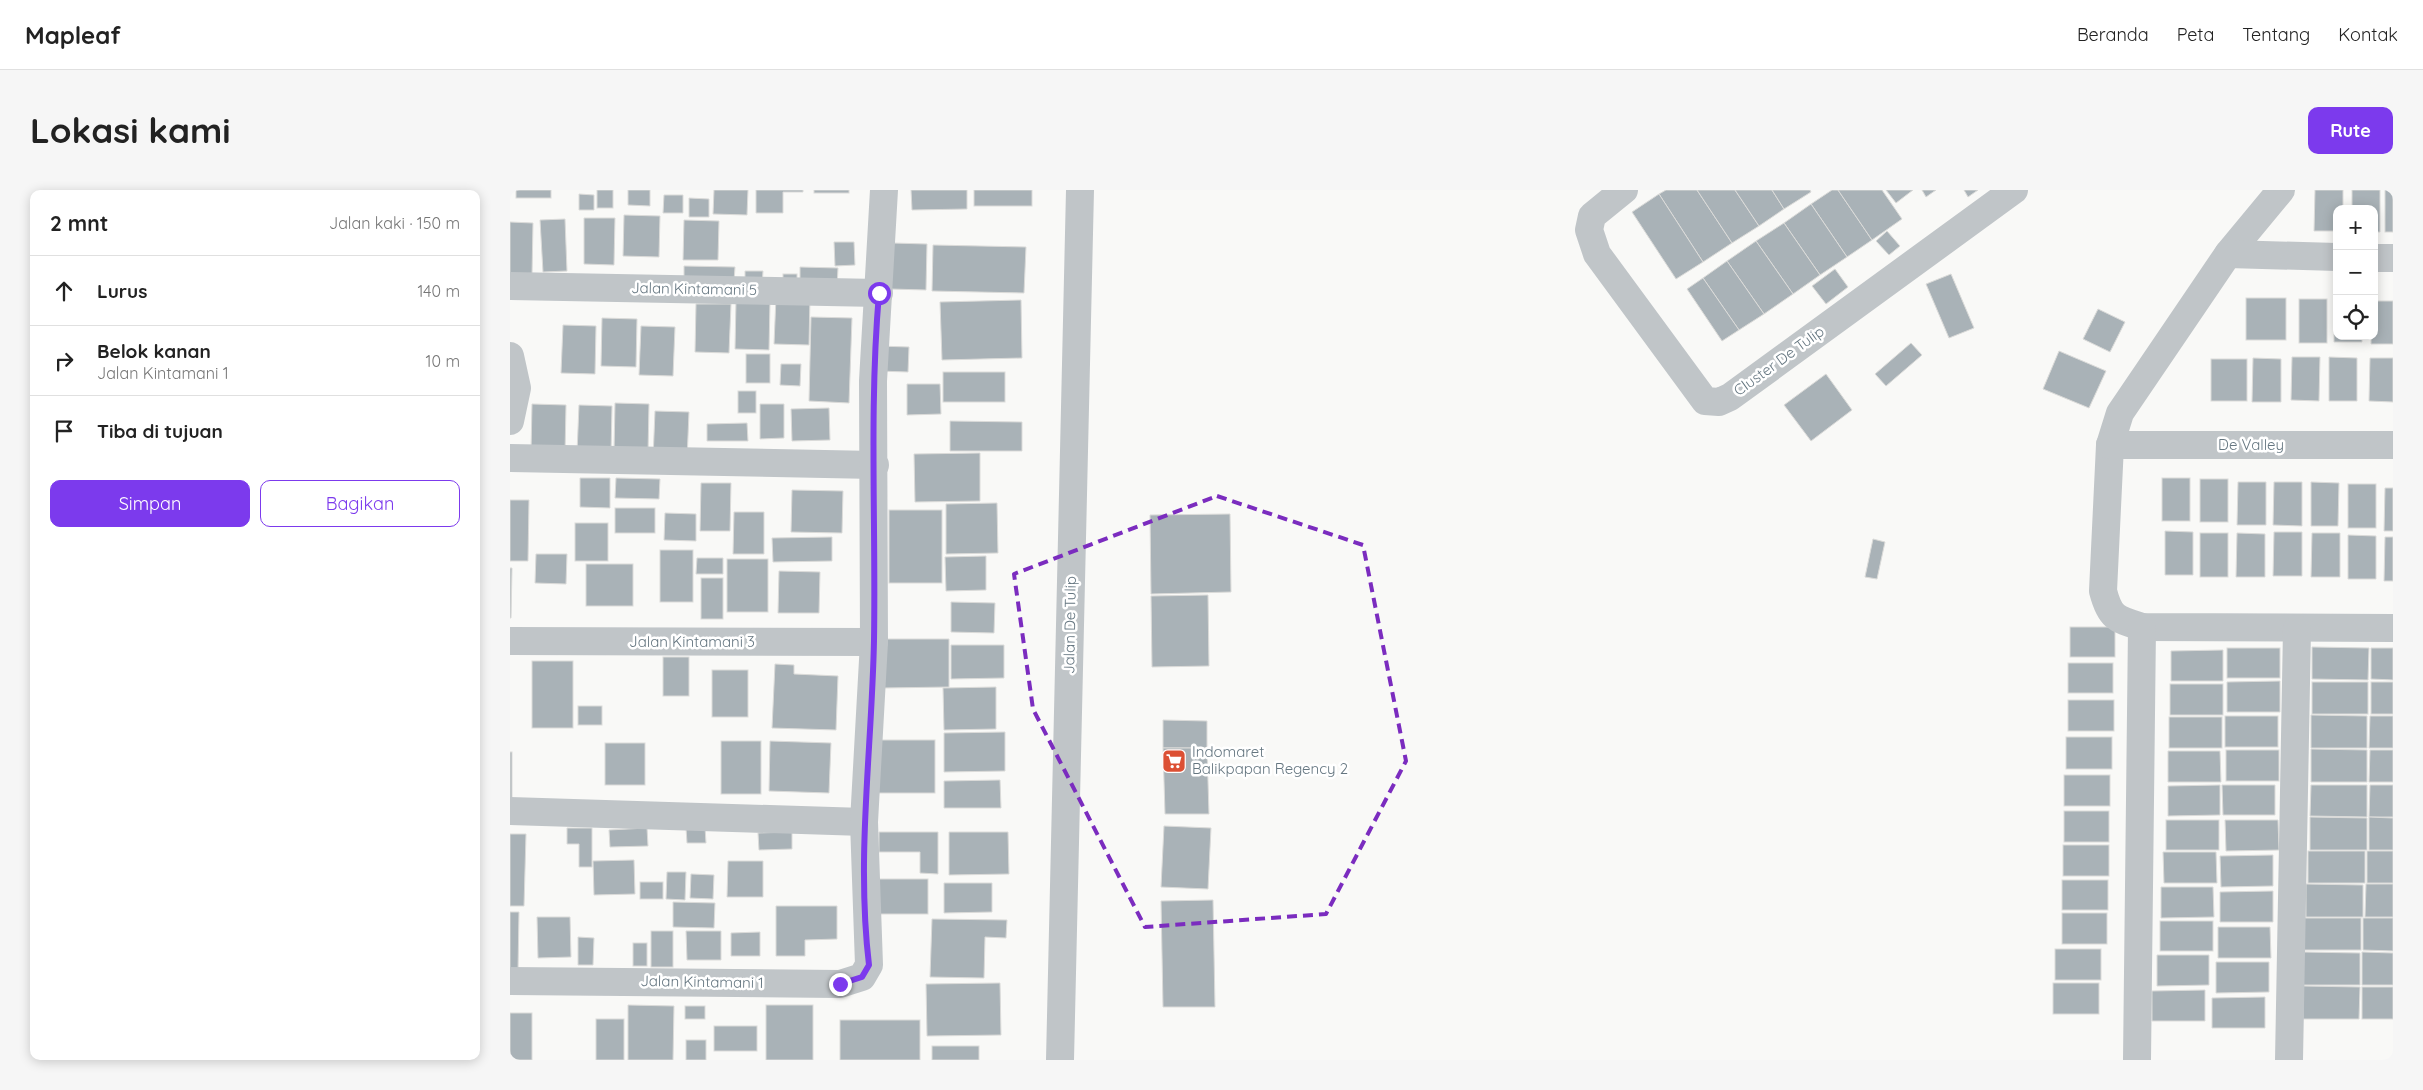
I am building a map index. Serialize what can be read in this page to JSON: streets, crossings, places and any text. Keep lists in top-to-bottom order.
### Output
{
  "streets": {
    "street": [
      "Jalan Kintamani 5",
      "Cluster De Tulip",
      "De Valley",
      "Jalan De Tulip",
      "Jalan Kintamani 3",
      "Jalan Kintamani 1"
    ]
  },
  "crossings": [
    ["Jalan Kintamani 5", "Jalan Kintamani 1"],
    ["Jalan Kintamani 3", "Jalan Kintamani 1"]
  ],
  "places": {
    "supermarket": ["Indomaret Balikpapan Regency 2"]
  },
  "page": {
    "header": "Mapleaf",
    "nav": [
      "Beranda",
      "Peta",
      "Tentang",
      "Kontak"
    ],
    "buttons": [
      "Rute",
      ["Simpan", "Bagikan"]
    ],
    "title": "Lokasi kami",
    "heading": ["2 mnt", "Jalan kaki · 150 m"],
    "map_buttons": ["+", "−"],
    "list": [
      ["Lurus", "140 m"],
      ["Belok kanan", "Jalan Kintamani 1", "10 m"],
      "Tiba di tujuan"
    ]
  }
}
